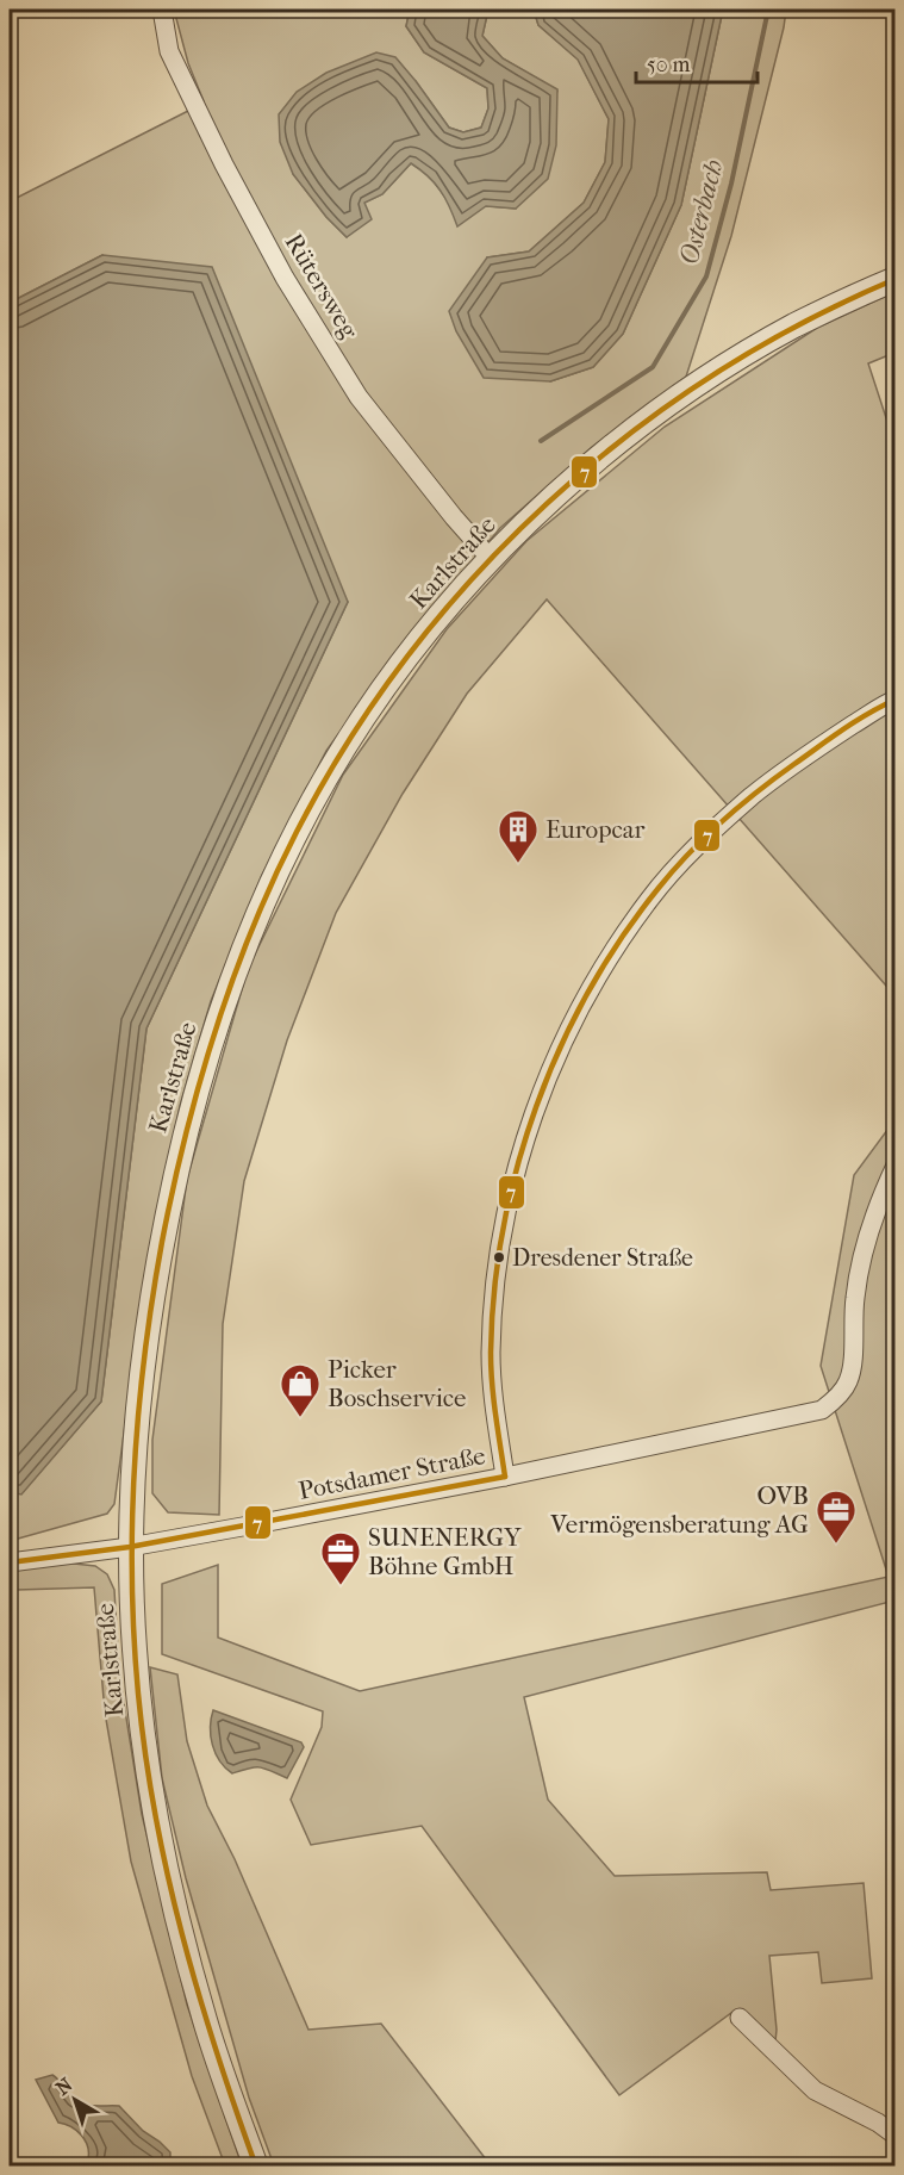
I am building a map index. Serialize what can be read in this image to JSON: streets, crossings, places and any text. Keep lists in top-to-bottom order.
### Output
{
  "streets": {
    "street": ["Rütersweg", "Karlstraße", "Potsdamer Straße"]
  },
  "crossings": [
    ["Rütersweg", "Karlstraße"],
    ["Karlstraße", "Potsdamer Straße"]
  ],
  "water": ["Osterbach"],
  "places": {
    "building": ["Europcar"],
    "other": ["Dresdener Straße"],
    "shop": ["Picker Boschservice"],
    "office": ["OVB Vermögensberatung AG", "SUNENERGY Böhne GmbH"]
  },
  "lines": ["transit line 7"],
  "scale_bar": "50 m",
  "north": "top left"
}
